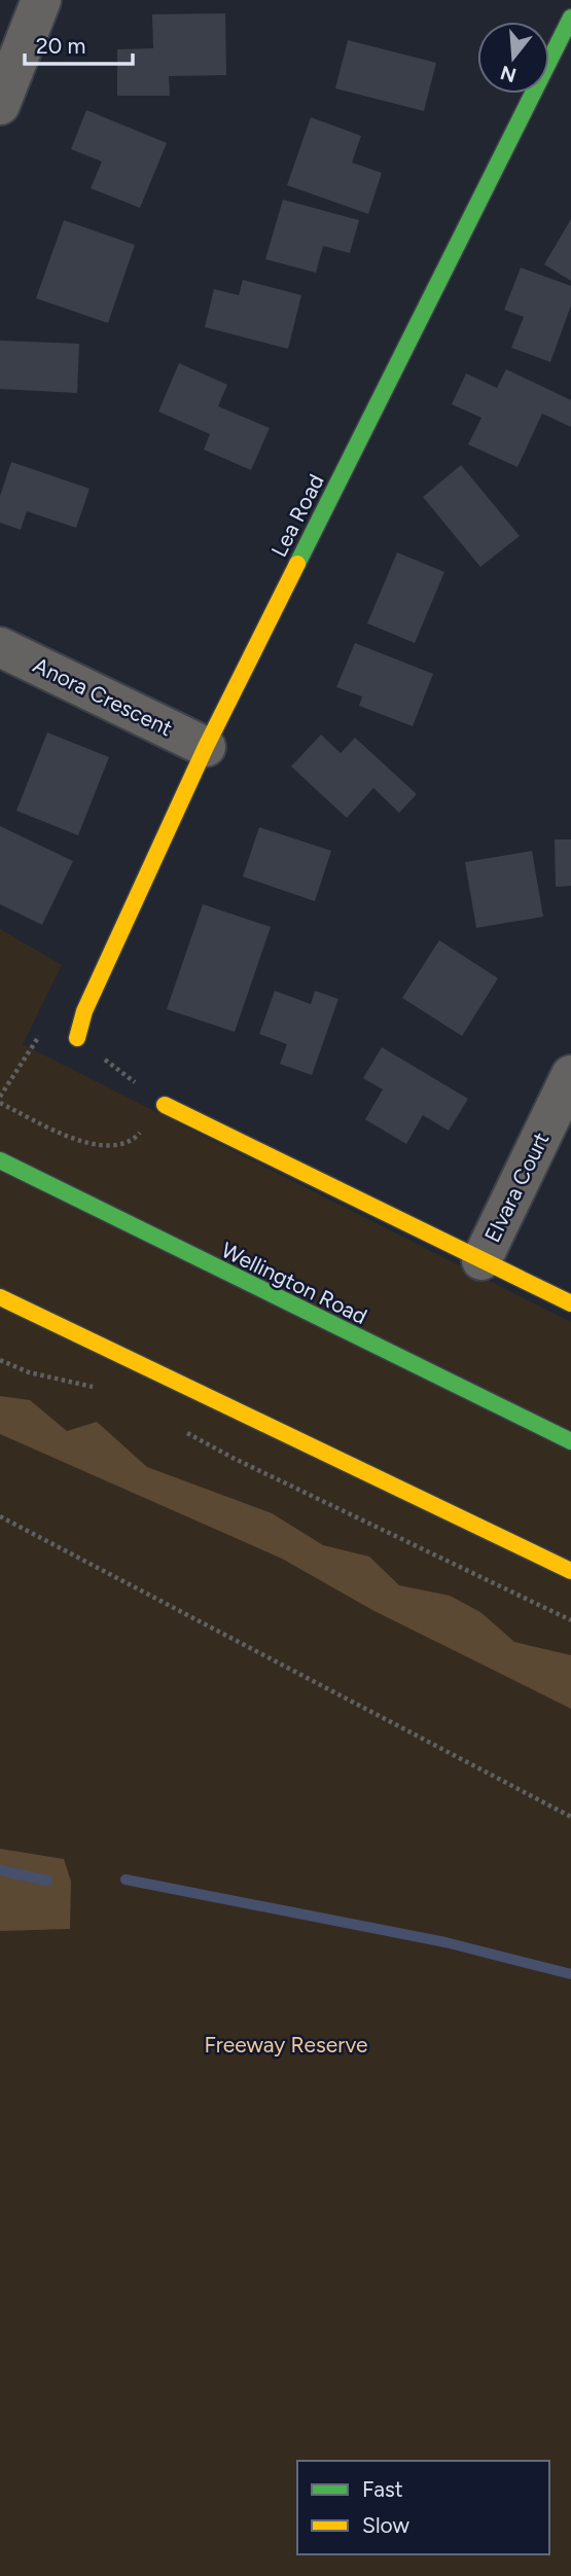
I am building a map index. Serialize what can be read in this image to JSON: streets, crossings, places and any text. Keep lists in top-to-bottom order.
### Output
{
  "streets": {
    "main road": ["Lea Road", "Wellington Road"],
    "street": ["Anora Crescent", "Elvara Court"]
  },
  "crossings": [
    ["Lea Road", "Anora Crescent"]
  ],
  "parks": ["Freeway Reserve"],
  "legend": ["Fast", "Slow"],
  "scale_bar": "20 m",
  "north": "bottom"
}
